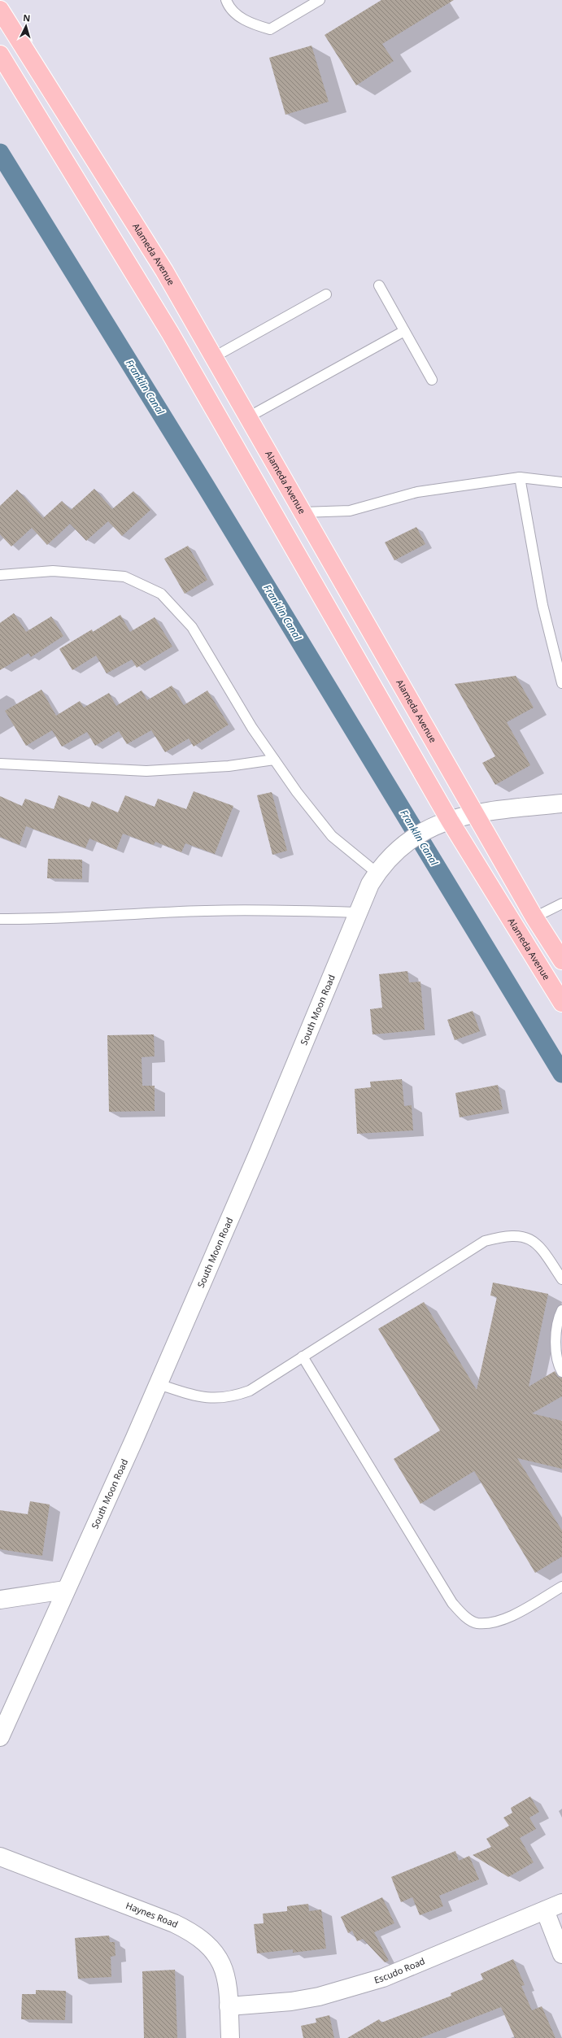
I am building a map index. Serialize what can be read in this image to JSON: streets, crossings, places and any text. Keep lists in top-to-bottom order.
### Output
{
  "streets": {
    "main road": ["Alameda Avenue"],
    "street": ["South Moon Road", "Haynes Road", "Escudo Road"]
  },
  "crossings": [
    ["Alameda Avenue", "South Moon Road"],
    ["Haynes Road", "Escudo Road"]
  ],
  "water": ["Franklin Canal"],
  "north": "top"
}
